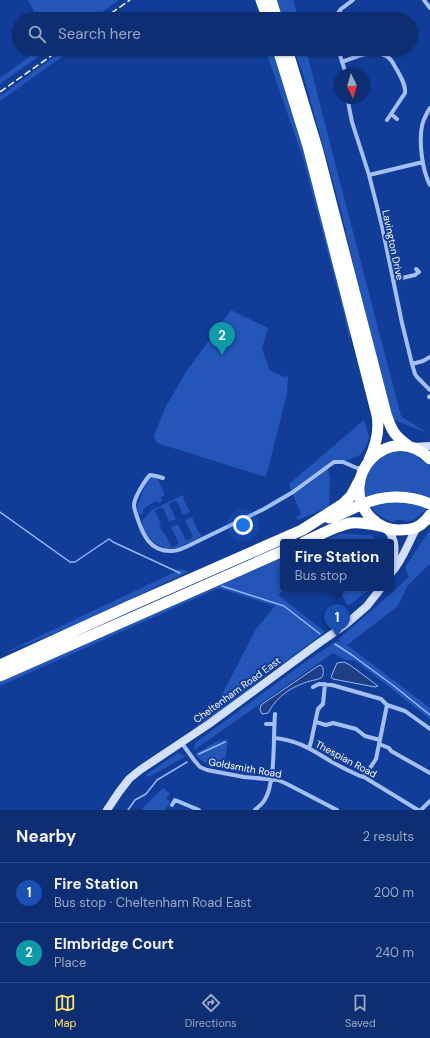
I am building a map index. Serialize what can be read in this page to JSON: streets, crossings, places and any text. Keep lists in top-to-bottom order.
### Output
{
  "streets": {
    "main road": ["Cheltenham Road East"],
    "street": ["Lavington Drive", "Thespian Road", "Goldsmith Road"]
  },
  "crossings": [
    ["Cheltenham Road East", "Goldsmith Road"]
  ],
  "north": "bottom",
  "page": {
    "search": "Search here",
    "pins": ["2", "1"],
    "popup": ["Fire Station", "Bus stop"],
    "heading": ["Nearby", "2 results"],
    "list": [
      {
        "mark": "1",
        "name": "Fire Station",
        "note": "Bus stop · Cheltenham Road East",
        "value": "200 m"
      },
      {
        "mark": "2",
        "name": "Elmbridge Court",
        "note": "Place",
        "value": "240 m"
      }
    ],
    "nav": ["Map", "Directions", "Saved"]
  }
}
